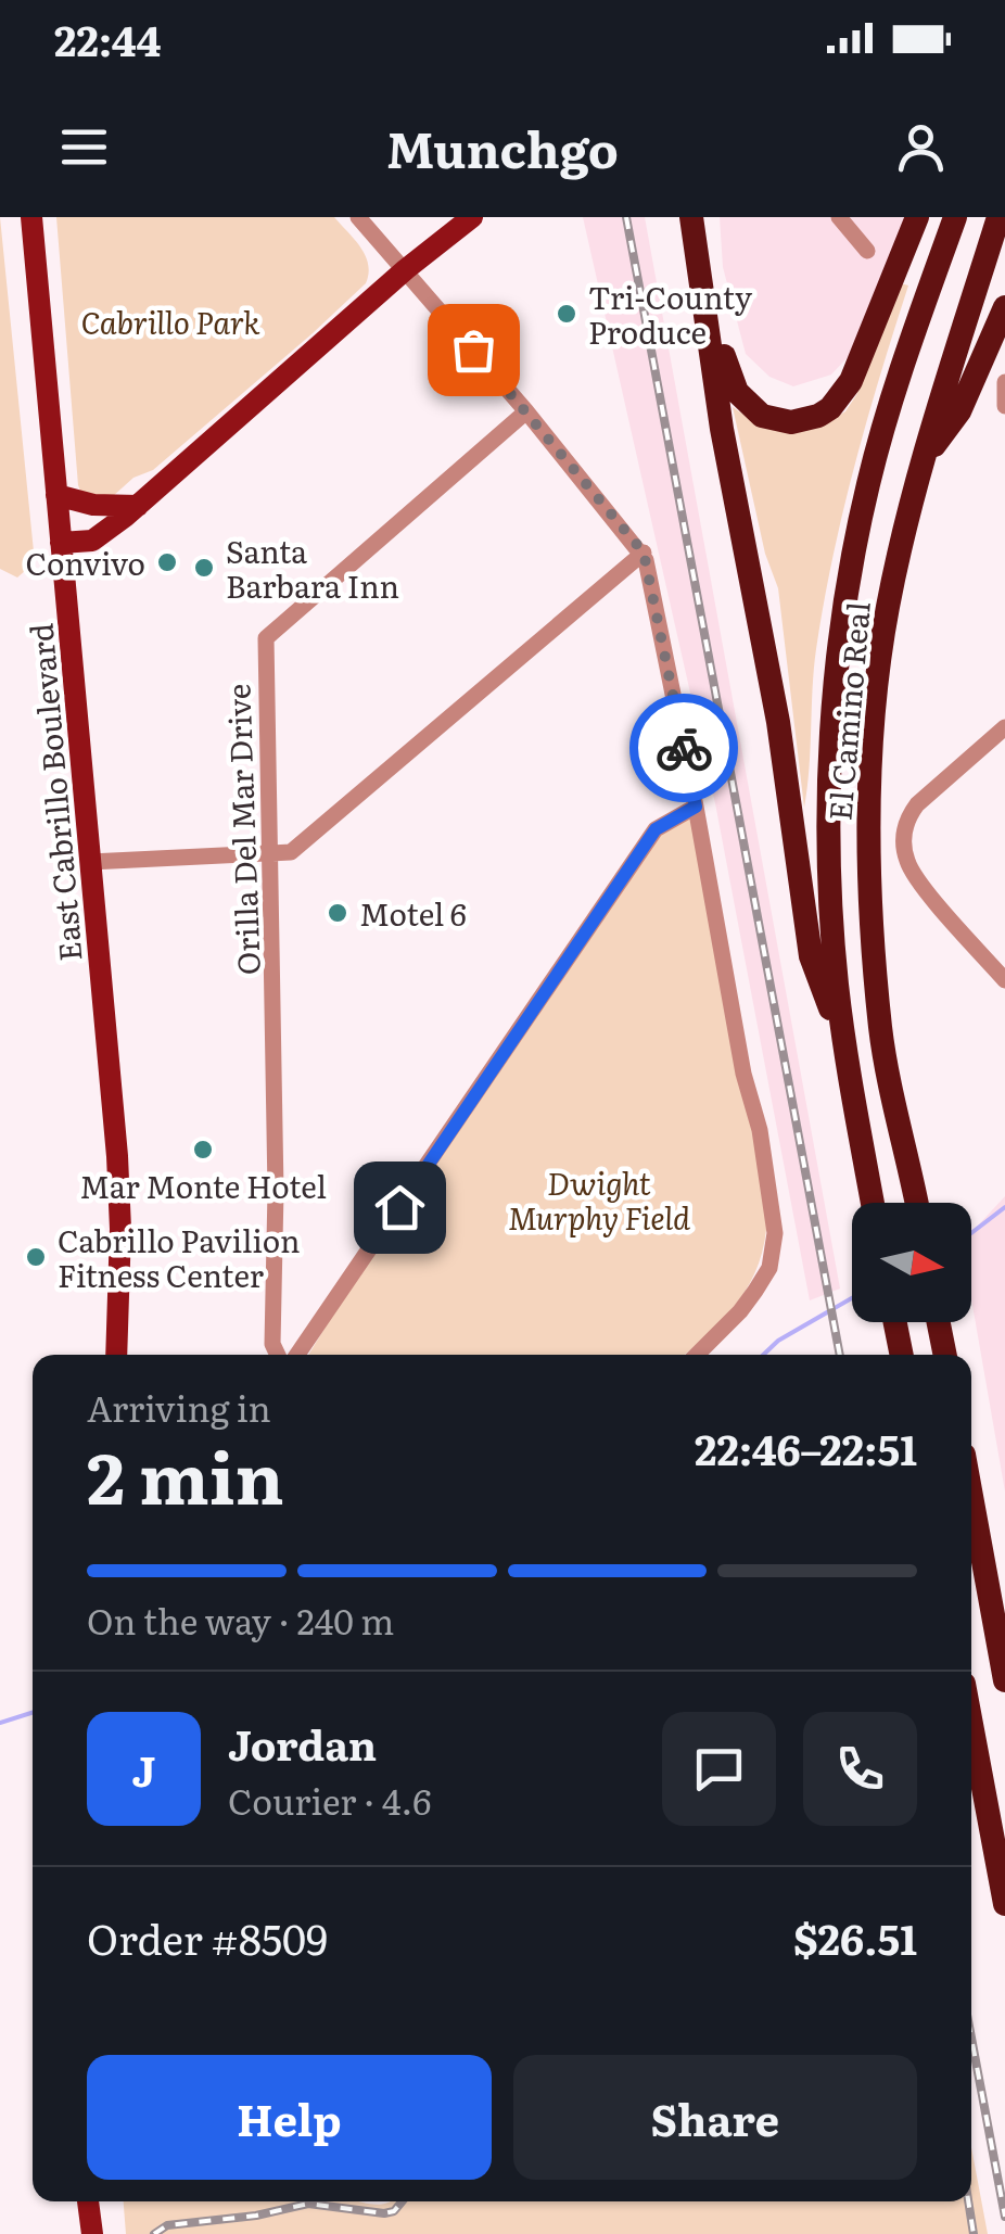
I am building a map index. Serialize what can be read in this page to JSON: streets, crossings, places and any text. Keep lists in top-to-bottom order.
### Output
{
  "streets": {
    "highway": ["El Camino Real"],
    "main road": ["East Cabrillo Boulevard"],
    "street": ["Orilla Del Mar Drive"]
  },
  "parks": ["Cabrillo Park", "Dwight Murphy Field"],
  "places": [
    "Tri-County Produce",
    "Convivo",
    "Santa Barbara Inn",
    "Motel 6",
    "Mar Monte Hotel",
    "Cabrillo Pavilion Fitness Center"
  ],
  "north": "right",
  "page": {
    "status": "22:44",
    "header": "Munchgo",
    "heading": ["2 min", "Arriving in", "22:46–22:51"],
    "panel": [
      "Jordan",
      "Courier · 4.6",
      "Order #8509",
      "$26.51"
    ],
    "bar": "On the way · 240 m",
    "round": "J",
    "buttons": ["Help", "Share"]
  }
}
